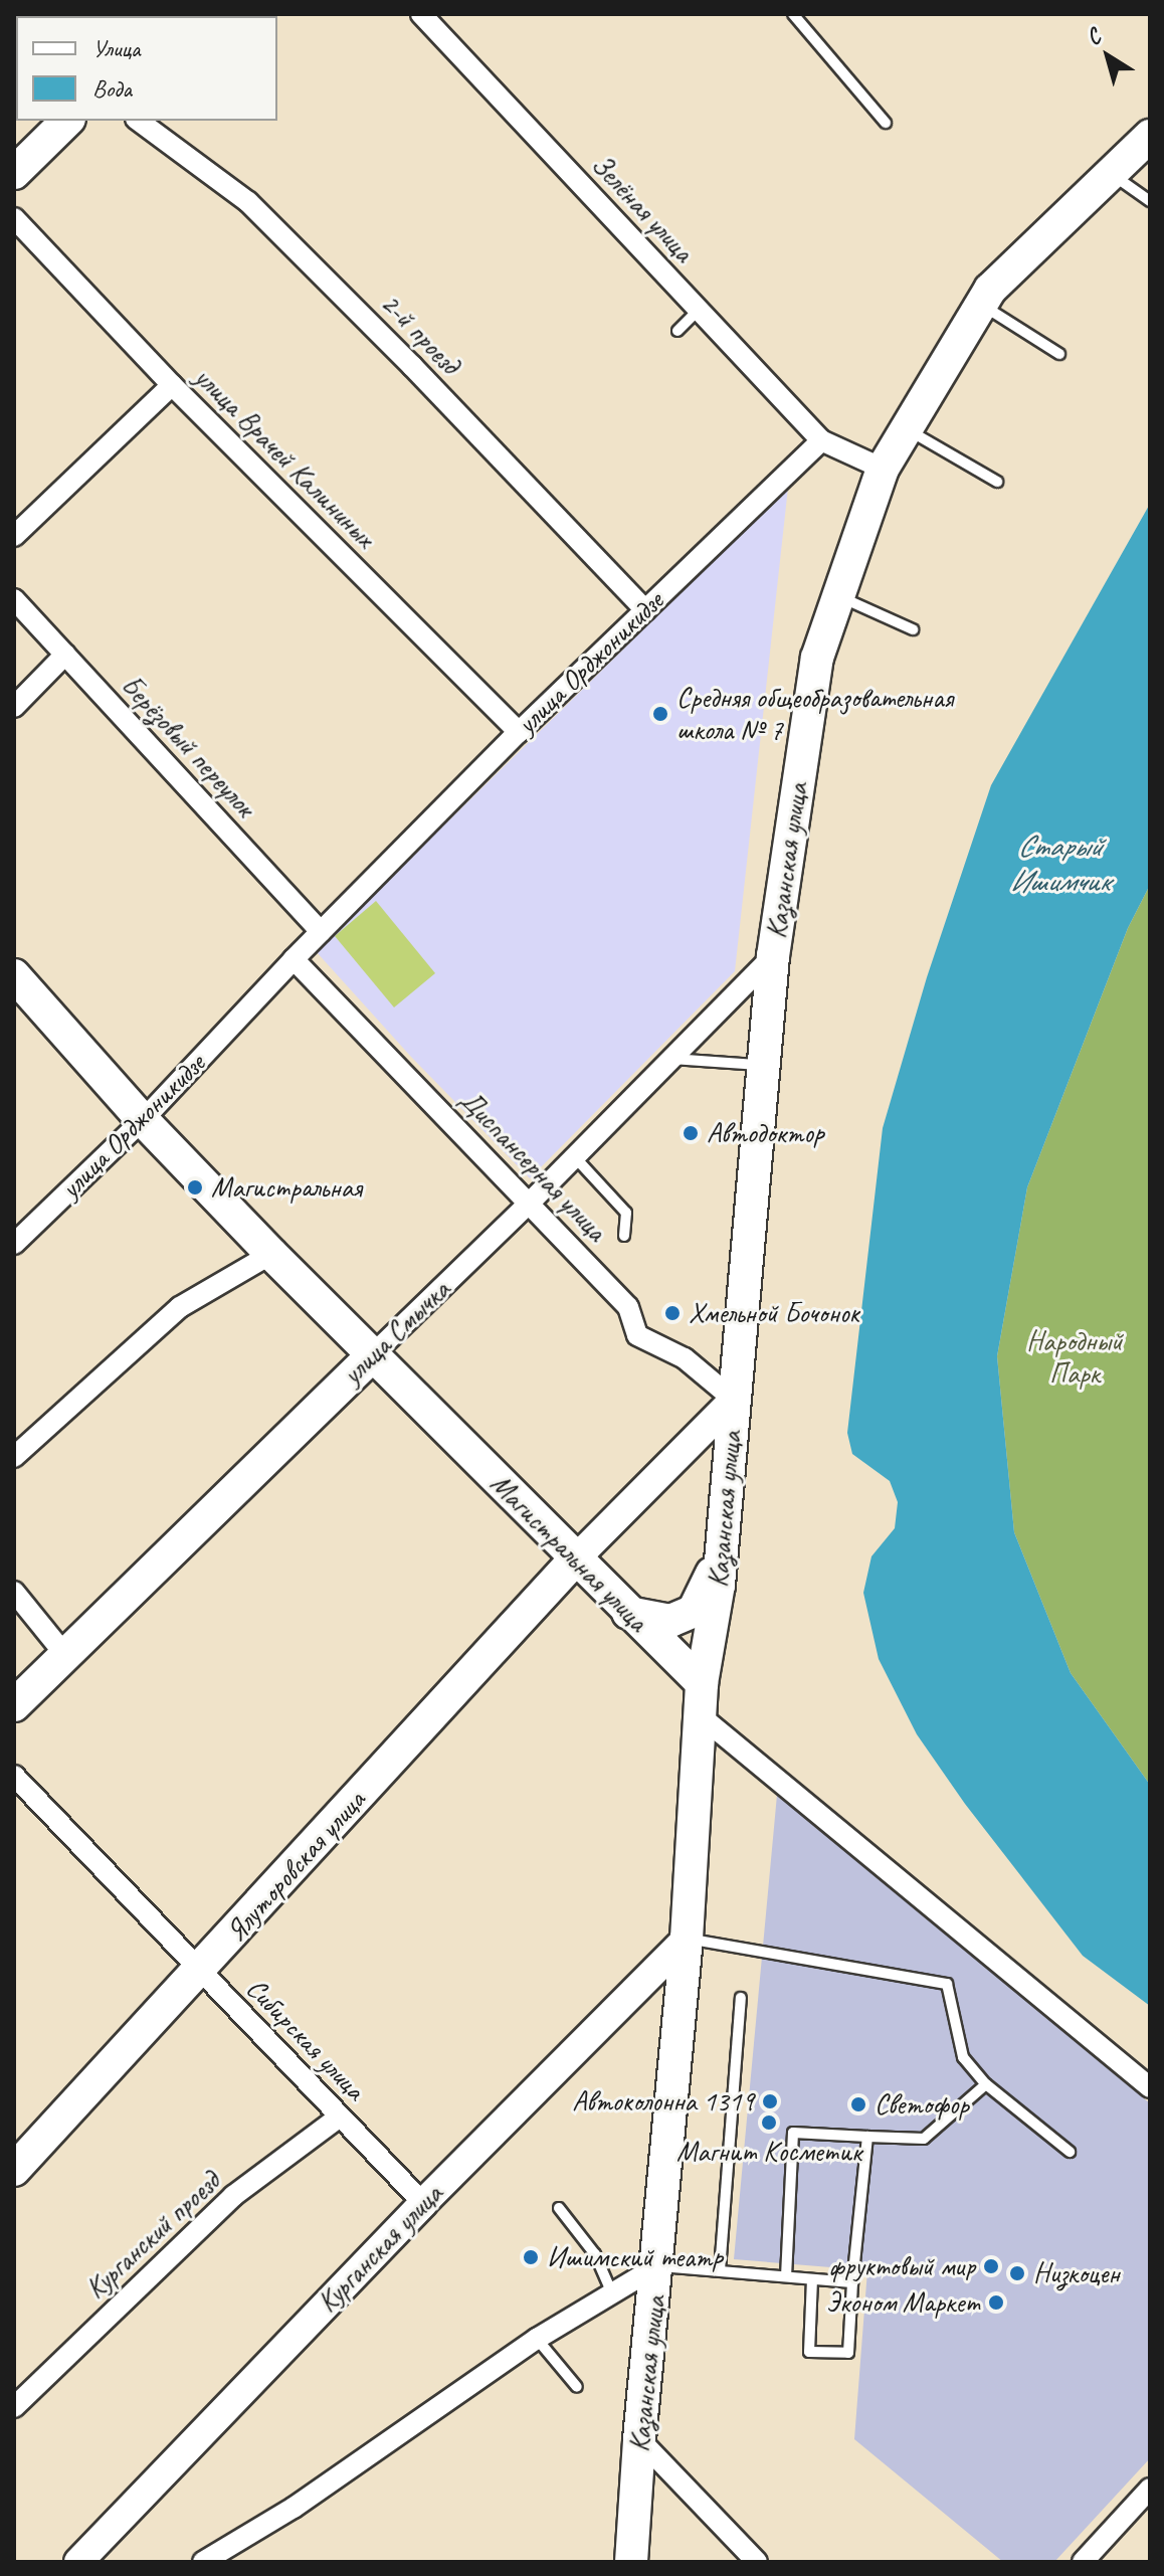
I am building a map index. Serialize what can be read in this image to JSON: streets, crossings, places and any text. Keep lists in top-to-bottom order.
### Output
{
  "streets": {
    "main road": [
      "Казанская улица",
      "улица Смычка",
      "Магистральная улица",
      "Ялуторовская улица",
      "Курганская улица"
    ],
    "street": [
      "Зелёная улица",
      "2-й проезд",
      "улица Врачей Калининых",
      "улица Орджоникидзе",
      "Берёзовый переулок",
      "Диспансерная улица",
      "Сибирская улица",
      "Курганский проезд"
    ]
  },
  "crossings": [
    ["Зелёная улица", "улица Орджоникидзе"],
    ["2-й проезд", "улица Орджоникидзе"],
    ["улица Врачей Калининых", "улица Орджоникидзе"],
    ["улица Орджоникидзе", "Берёзовый переулок"],
    ["улица Орджоникидзе", "Диспансерная улица"],
    ["улица Орджоникидзе", "Магистральная улица"],
    ["Казанская улица", "Диспансерная улица"],
    ["Казанская улица", "улица Смычка"],
    ["Казанская улица", "Магистральная улица"],
    ["Казанская улица", "Курганская улица"],
    ["Диспансерная улица", "улица Смычка"],
    ["улица Смычка", "Магистральная улица"],
    ["Магистральная улица", "Ялуторовская улица"],
    ["Ялуторовская улица", "Сибирская улица"],
    ["Сибирская улица", "Курганский проезд"],
    ["Сибирская улица", "Курганская улица"]
  ],
  "water": ["Старый Ишимчик"],
  "parks": ["Народный Парк"],
  "places": [
    "Средняя общеобразовательная школа № 7",
    "Автодоктор",
    "Магистральная",
    "Хмельной Бочонок",
    "Автоколонна 1319",
    "Светофор",
    "Магнит Косметик",
    "Ишимский театр",
    "фруктовый мир",
    "Низкоцен",
    "Эконом Маркет"
  ],
  "legend": ["Улица", "Вода"],
  "north": "top left"
}
